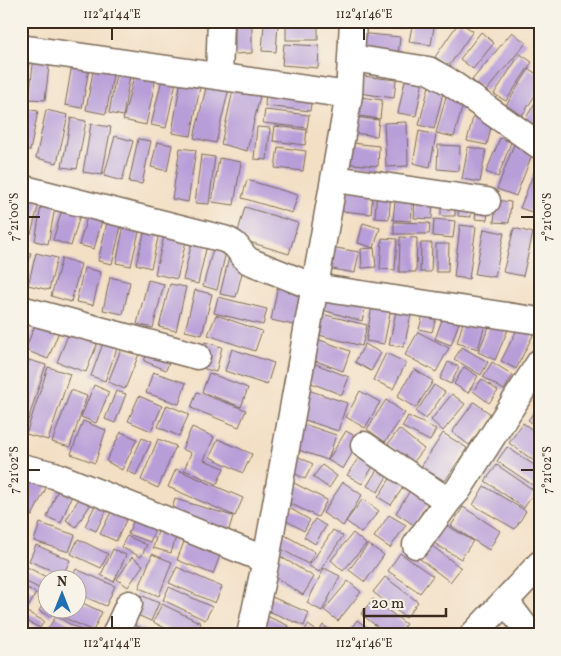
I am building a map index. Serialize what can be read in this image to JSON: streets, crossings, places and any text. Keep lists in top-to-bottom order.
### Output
{
  "scale_bar": "20 m",
  "north": "top",
  "coordinates": [
    "112°41'44\"E",
    "112°41'46\"E",
    "7°21'00\"S",
    "7°21'02\"S"
  ]
}
